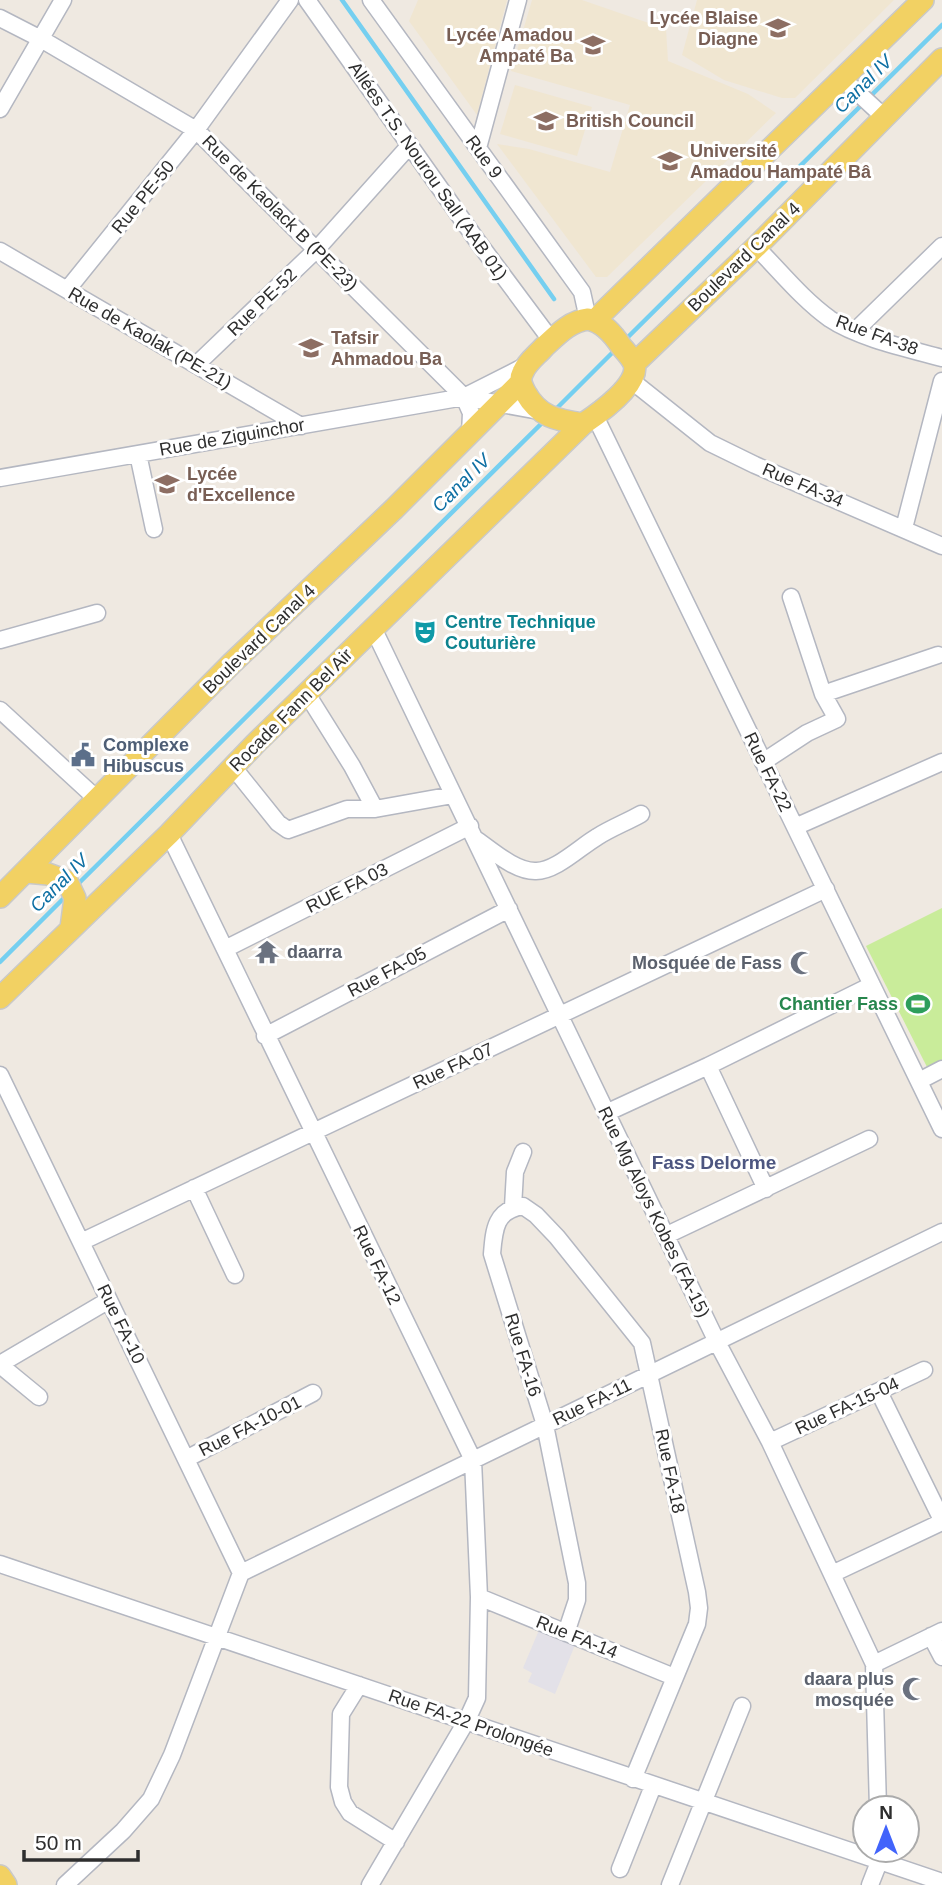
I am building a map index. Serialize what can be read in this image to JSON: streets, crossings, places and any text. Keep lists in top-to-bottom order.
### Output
{
  "streets": {
    "main road": ["Boulevard Canal 4", "Rocade Fann Bel Air"],
    "street": [
      "Rue 9",
      "Allées T.S. Nourou Sall (AAB 01)",
      "Rue PE-50",
      "Rue de Kaolack B (PE-23)",
      "Rue PE-52",
      "Rue FA-38",
      "Rue de Kaolak (PE-21)",
      "Rue de Ziguinchor",
      "Rue FA-34",
      "Rue FA-22",
      "RUE FA 03",
      "Rue FA-05",
      "Rue FA-07",
      "Rue Mg Aloys Kobes (FA-15)",
      "Rue FA-12",
      "Rue FA-10",
      "Rue FA-16",
      "Rue FA-11",
      "Rue FA-15-04",
      "Rue FA-10-01",
      "Rue FA-18",
      "Rue FA-14",
      "Rue FA-22 Prolongée"
    ]
  },
  "crossings": [
    ["Rue 9", "Allées T.S. Nourou Sall (AAB 01)"],
    ["Rue 9", "Boulevard Canal 4"],
    ["Rue 9", "Rue FA-34"],
    ["Rue 9", "Rocade Fann Bel Air"],
    ["Rue 9", "Rue FA-22"],
    ["Allées T.S. Nourou Sall (AAB 01)", "Boulevard Canal 4"],
    ["Allées T.S. Nourou Sall (AAB 01)", "Rue PE-52"],
    ["Allées T.S. Nourou Sall (AAB 01)", "Rue FA-34"],
    ["Allées T.S. Nourou Sall (AAB 01)", "Rocade Fann Bel Air"],
    ["Allées T.S. Nourou Sall (AAB 01)", "Rue FA-22"],
    ["Rue PE-50", "Rue de Kaolack B (PE-23)"],
    ["Rue PE-50", "Rue de Kaolak (PE-21)"],
    ["Rue de Kaolack B (PE-23)", "Rue PE-52"],
    ["Rue de Kaolack B (PE-23)", "Rue de Ziguinchor"],
    ["Boulevard Canal 4", "Rue FA-38"],
    ["Boulevard Canal 4", "Rue FA-34"],
    ["Boulevard Canal 4", "Rocade Fann Bel Air"],
    ["Boulevard Canal 4", "Rue FA-22"],
    ["Rue PE-52", "Rue de Kaolak (PE-21)"],
    ["Rue de Kaolak (PE-21)", "Rue de Ziguinchor"],
    ["Rue FA-34", "Rocade Fann Bel Air"],
    ["Rue FA-34", "Rue FA-22"],
    ["Rocade Fann Bel Air", "Rue FA-22"],
    ["Rocade Fann Bel Air", "Rue Mg Aloys Kobes (FA-15)"],
    ["Rocade Fann Bel Air", "Rue FA-12"],
    ["Rue FA-22", "Rue FA-07"],
    ["RUE FA 03", "Rue Mg Aloys Kobes (FA-15)"],
    ["RUE FA 03", "Rue FA-12"],
    ["Rue FA-05", "Rue Mg Aloys Kobes (FA-15)"],
    ["Rue FA-05", "Rue FA-12"],
    ["Rue FA-07", "Rue Mg Aloys Kobes (FA-15)"],
    ["Rue FA-07", "Rue FA-12"],
    ["Rue FA-07", "Rue FA-10"],
    ["Rue Mg Aloys Kobes (FA-15)", "Rue FA-11"],
    ["Rue Mg Aloys Kobes (FA-15)", "Rue FA-15-04"],
    ["Rue FA-12", "Rue FA-11"],
    ["Rue FA-12", "Rue FA-14"],
    ["Rue FA-12", "Rue FA-22 Prolongée"],
    ["Rue FA-10", "Rue FA-11"],
    ["Rue FA-10", "Rue FA-10-01"],
    ["Rue FA-16", "Rue FA-11"],
    ["Rue FA-16", "Rue FA-18"],
    ["Rue FA-16", "Rue FA-14"],
    ["Rue FA-11", "Rue FA-18"],
    ["Rue FA-18", "Rue FA-14"],
    ["Rue FA-18", "Rue FA-22 Prolongée"]
  ],
  "districts": ["Fass Delorme"],
  "water": ["Canal IV"],
  "places": {
    "school or university": [
      "Lycée Blaise Diagne",
      "Lycée Amadou Ampaté Ba",
      "British Council",
      "Université Amadou Hampaté Bâ",
      "Tafsir Ahmadou Ba",
      "Lycée d'Excellence"
    ],
    "theatre": ["Centre Technique Couturière"],
    "public building": ["Complexe Hibuscus"],
    "temple": ["daarra"],
    "mosque": ["Mosquée de Fass", "daara plus mosquée"],
    "sports": ["Chantier Fass"]
  },
  "scale_bar": "50 m",
  "north": "top"
}
